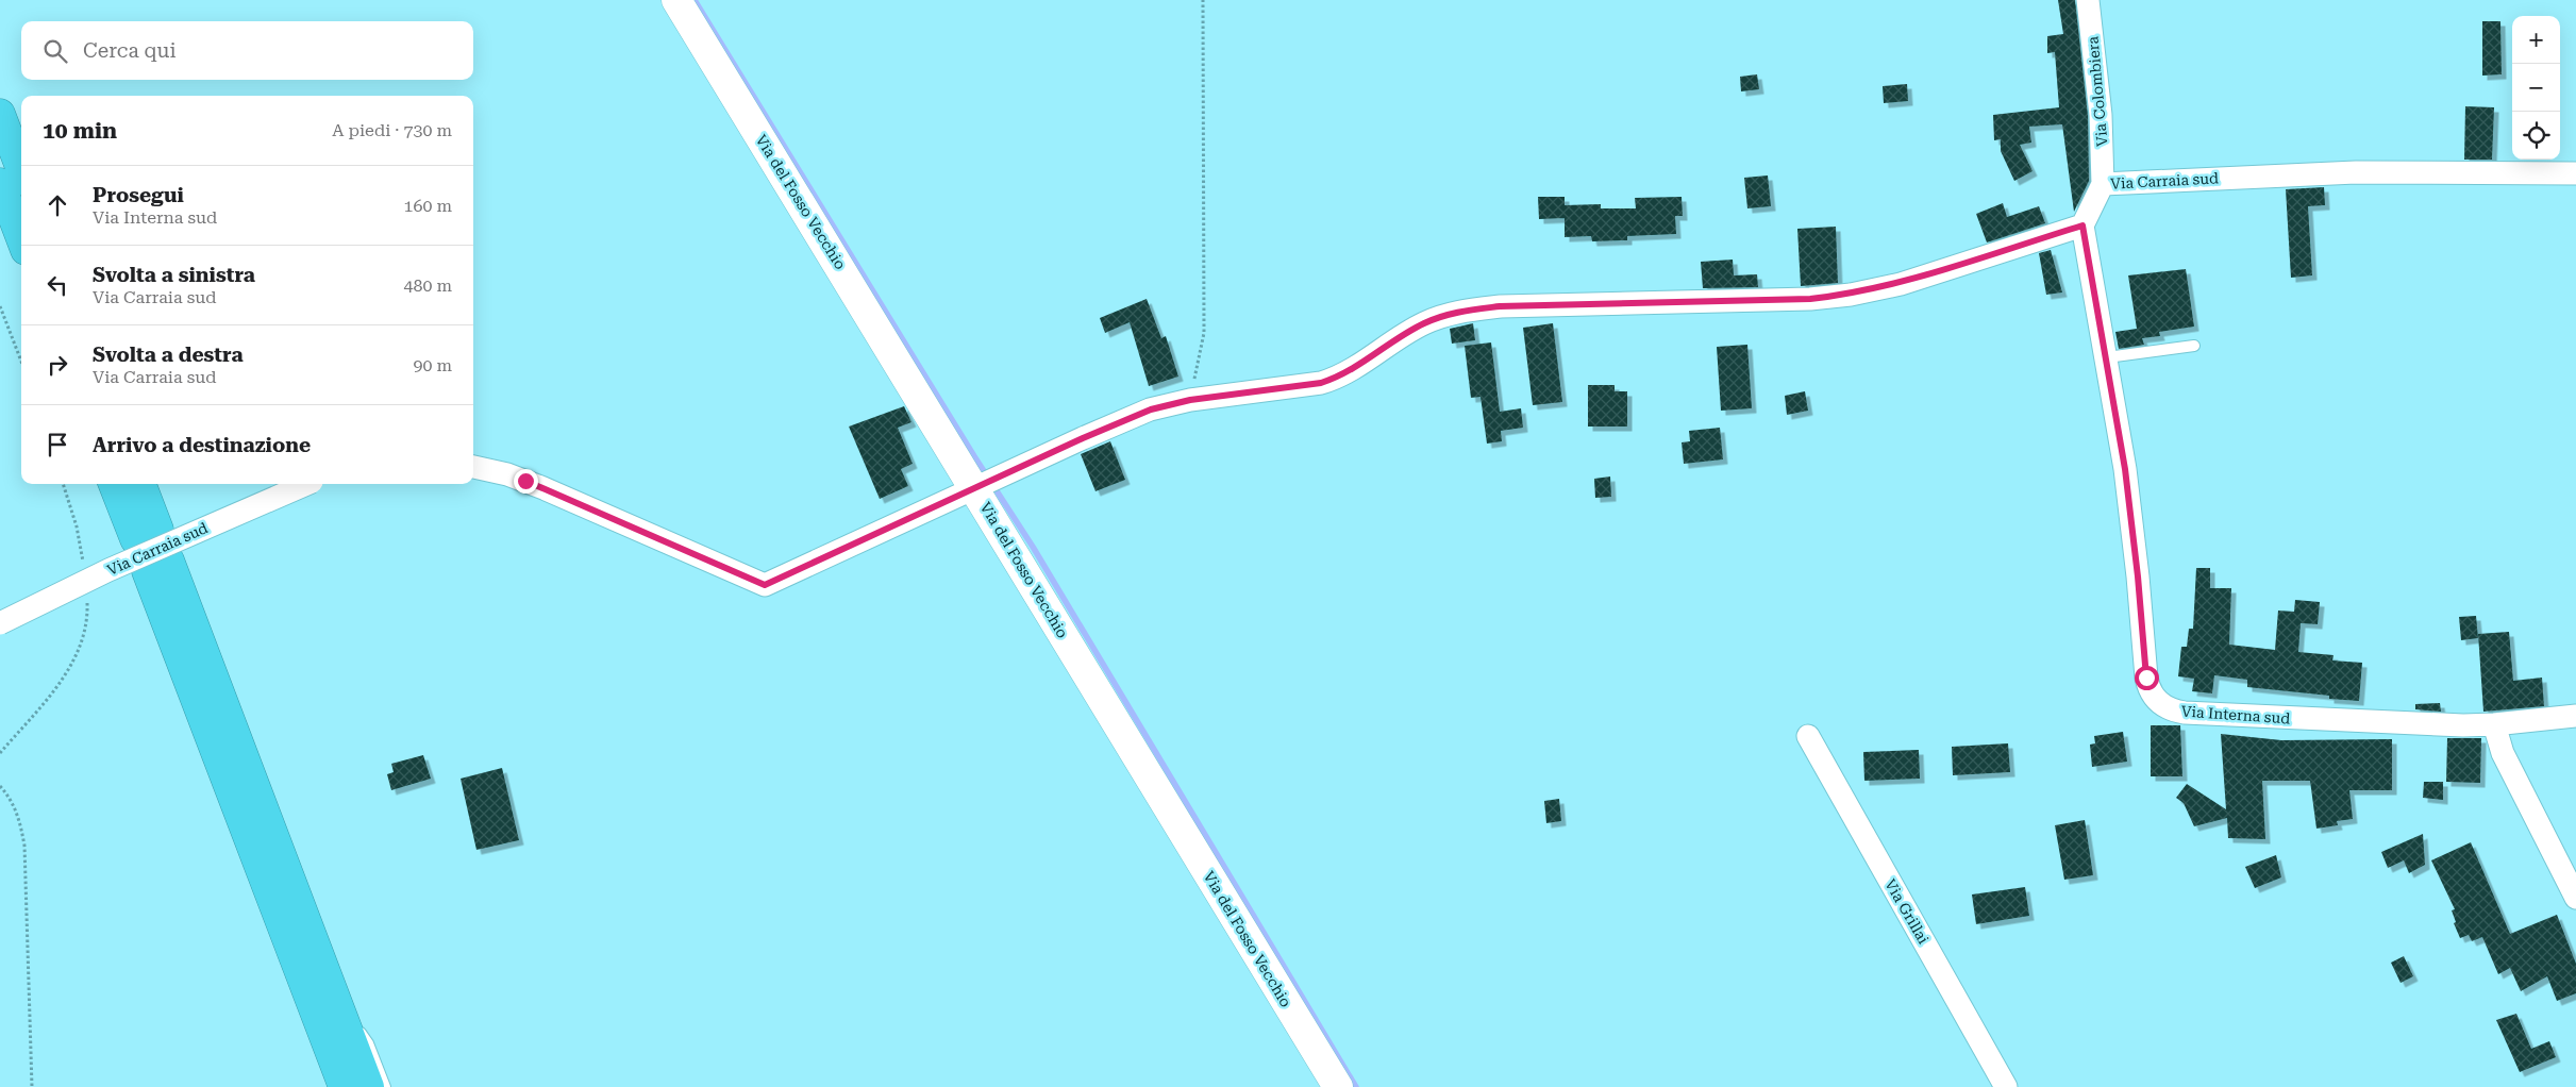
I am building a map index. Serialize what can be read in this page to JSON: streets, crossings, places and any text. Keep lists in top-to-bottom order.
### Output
{
  "streets": {
    "street": [
      "Via Colombiera",
      "Via Carraia sud",
      "Via del Fosso Vecchio",
      "Via Interna sud",
      "Via Grillai"
    ]
  },
  "crossings": [
    ["Via Colombiera", "Via Carraia sud"],
    ["Via Carraia sud", "Via Interna sud"]
  ],
  "page": {
    "map_buttons": ["+", "−"],
    "search": "Cerca qui",
    "heading": ["10 min", "A piedi · 730 m"],
    "list": [
      ["Prosegui", "Via Interna sud", "160 m"],
      ["Svolta a sinistra", "Via Carraia sud", "480 m"],
      ["Svolta a destra", "Via Carraia sud", "90 m"],
      "Arrivo a destinazione"
    ]
  }
}
